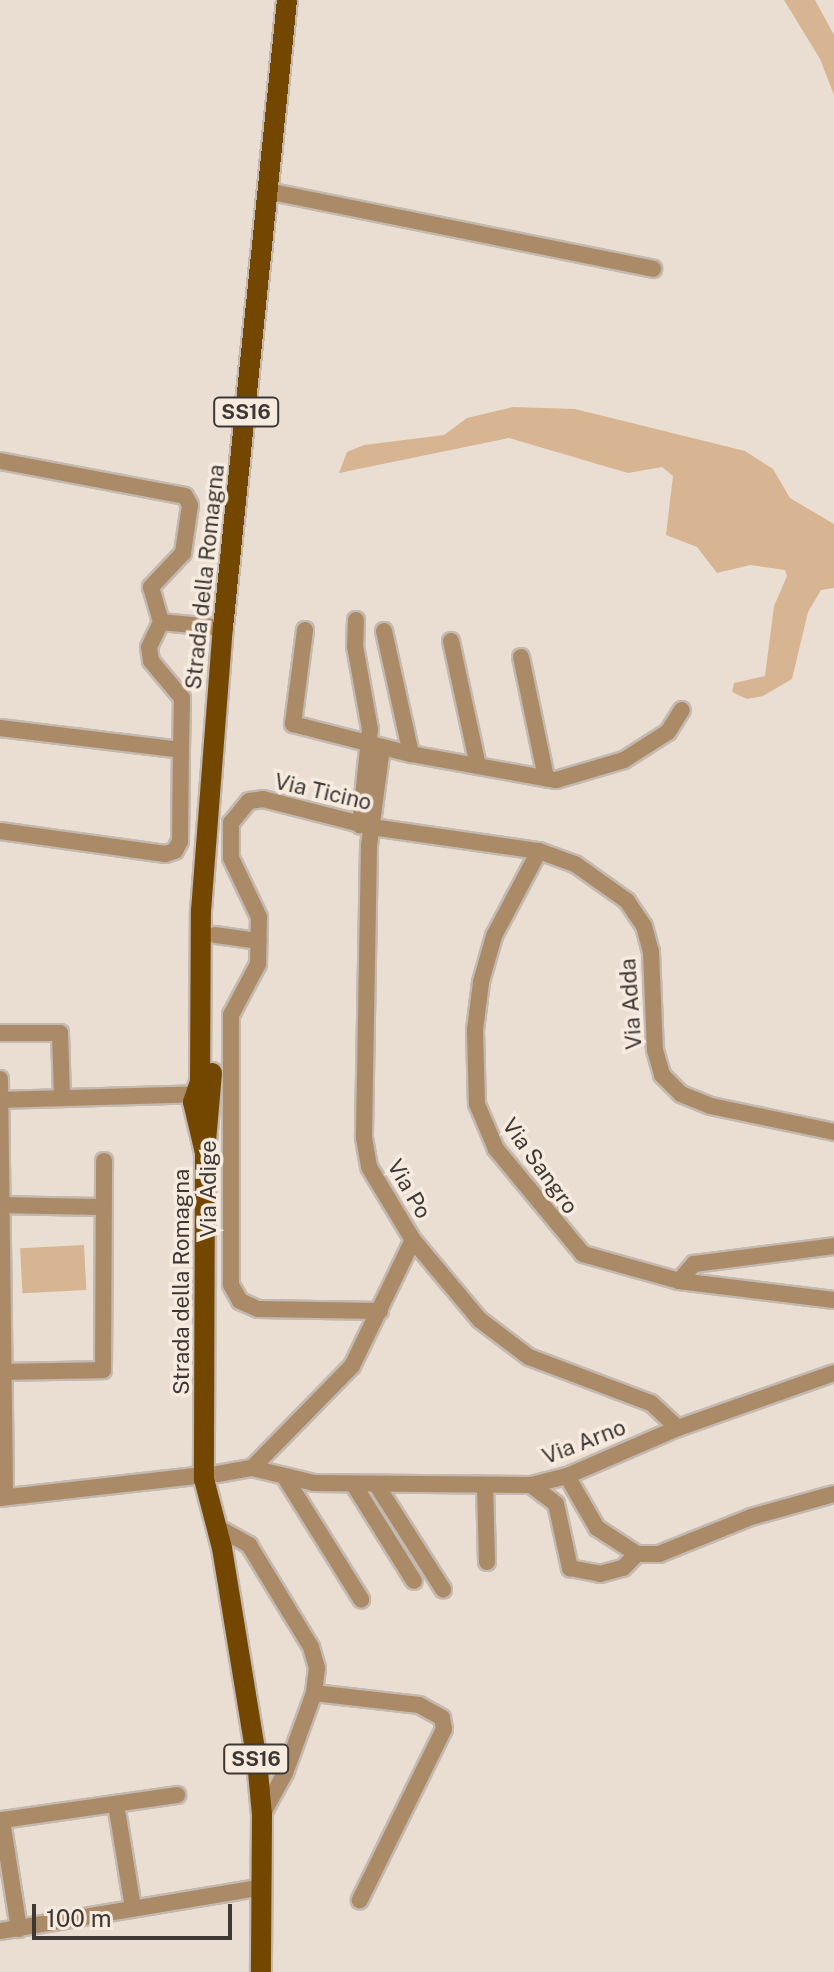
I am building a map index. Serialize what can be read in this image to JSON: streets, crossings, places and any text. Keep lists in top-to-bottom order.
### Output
{
  "streets": {
    "main road": ["SS16", "Strada della Romagna"],
    "street": [
      "Via Ticino",
      "Via Adda",
      "Via Sangro",
      "Via Adige",
      "Via Po",
      "Via Arno"
    ]
  },
  "crossings": [
    ["Via Ticino", "Via Adda"],
    ["Via Ticino", "Via Sangro"],
    ["Via Ticino", "Via Adige"],
    ["Via Ticino", "Via Po"],
    ["Via Adda", "Via Sangro"],
    ["Via Po", "Via Arno"]
  ],
  "scale_bar": "100 m"
}
